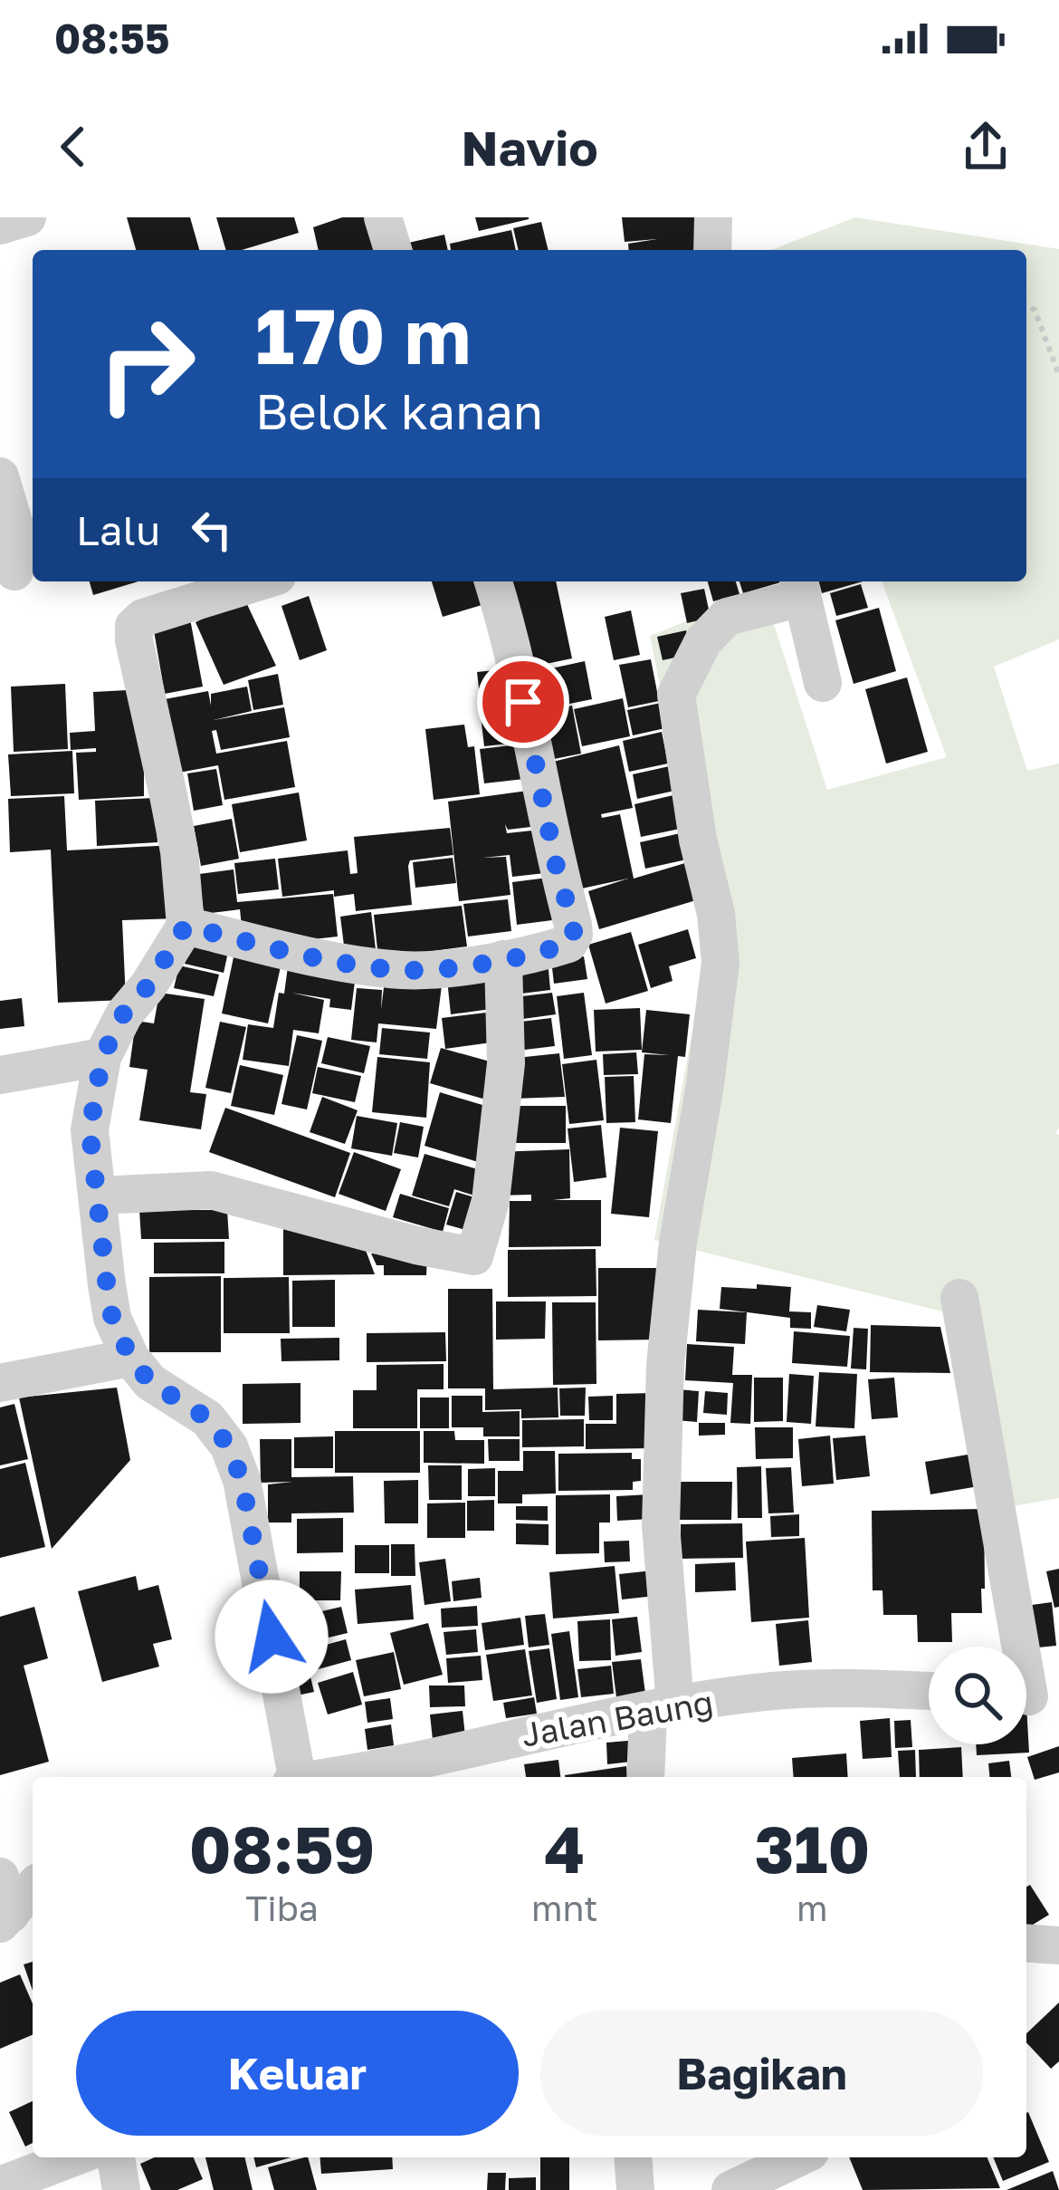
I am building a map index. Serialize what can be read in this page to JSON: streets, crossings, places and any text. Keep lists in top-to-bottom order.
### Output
{
  "streets": {
    "street": ["Jalan Baung"]
  },
  "page": {
    "status": "08:55",
    "header": "Navio",
    "turn": ["170 m", "Belok kanan"],
    "then": "Lalu",
    "eta": [
      "08:59",
      "Tiba",
      "4",
      "mnt",
      "310",
      "m"
    ],
    "buttons": ["Keluar", "Bagikan"]
  }
}
